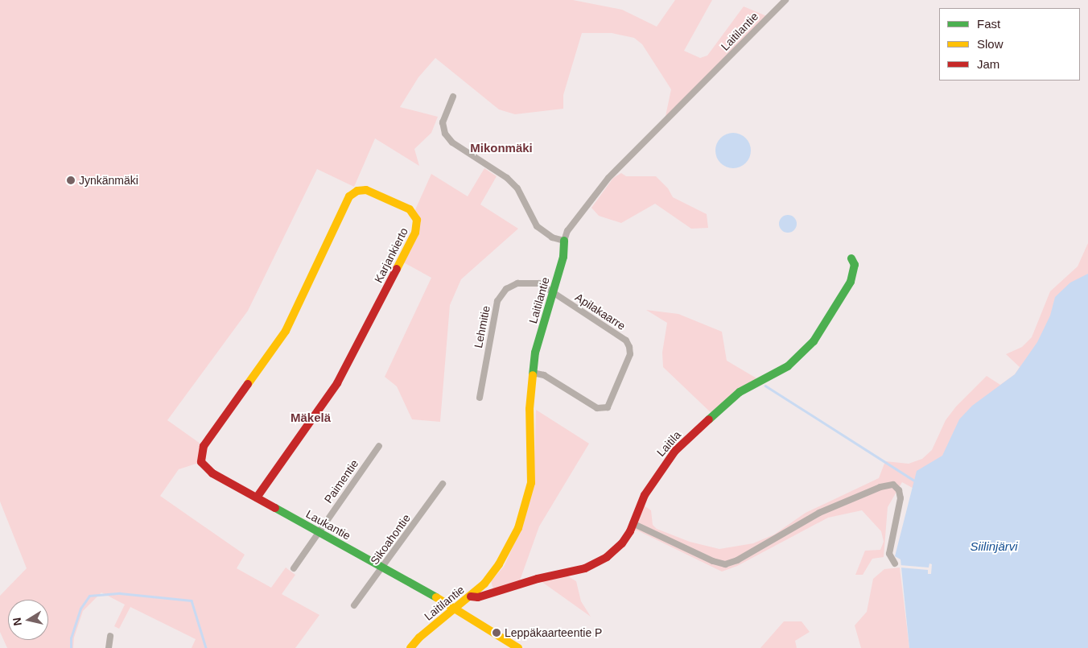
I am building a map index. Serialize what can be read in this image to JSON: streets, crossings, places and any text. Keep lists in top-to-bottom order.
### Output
{
  "streets": {
    "street": [
      "Laitilantie",
      "Karjankierto",
      "Apilakaarre",
      "Lehmitie",
      "Laitila",
      "Paimentie",
      "Laukantie",
      "Sikoahontie"
    ]
  },
  "crossings": [
    ["Laitilantie", "Apilakaarre"],
    ["Laitilantie", "Lehmitie"],
    ["Laitilantie", "Laitila"],
    ["Laitilantie", "Laukantie"],
    ["Karjankierto", "Laukantie"],
    ["Apilakaarre", "Lehmitie"],
    ["Paimentie", "Laukantie"],
    ["Laukantie", "Sikoahontie"]
  ],
  "districts": ["Mikonmäki", "Mäkelä"],
  "water": ["Siilinjärvi"],
  "places": ["Jynkänmäki", "Leppäkaarteentie P"],
  "legend": ["Fast", "Slow", "Jam"],
  "north": "left"
}
